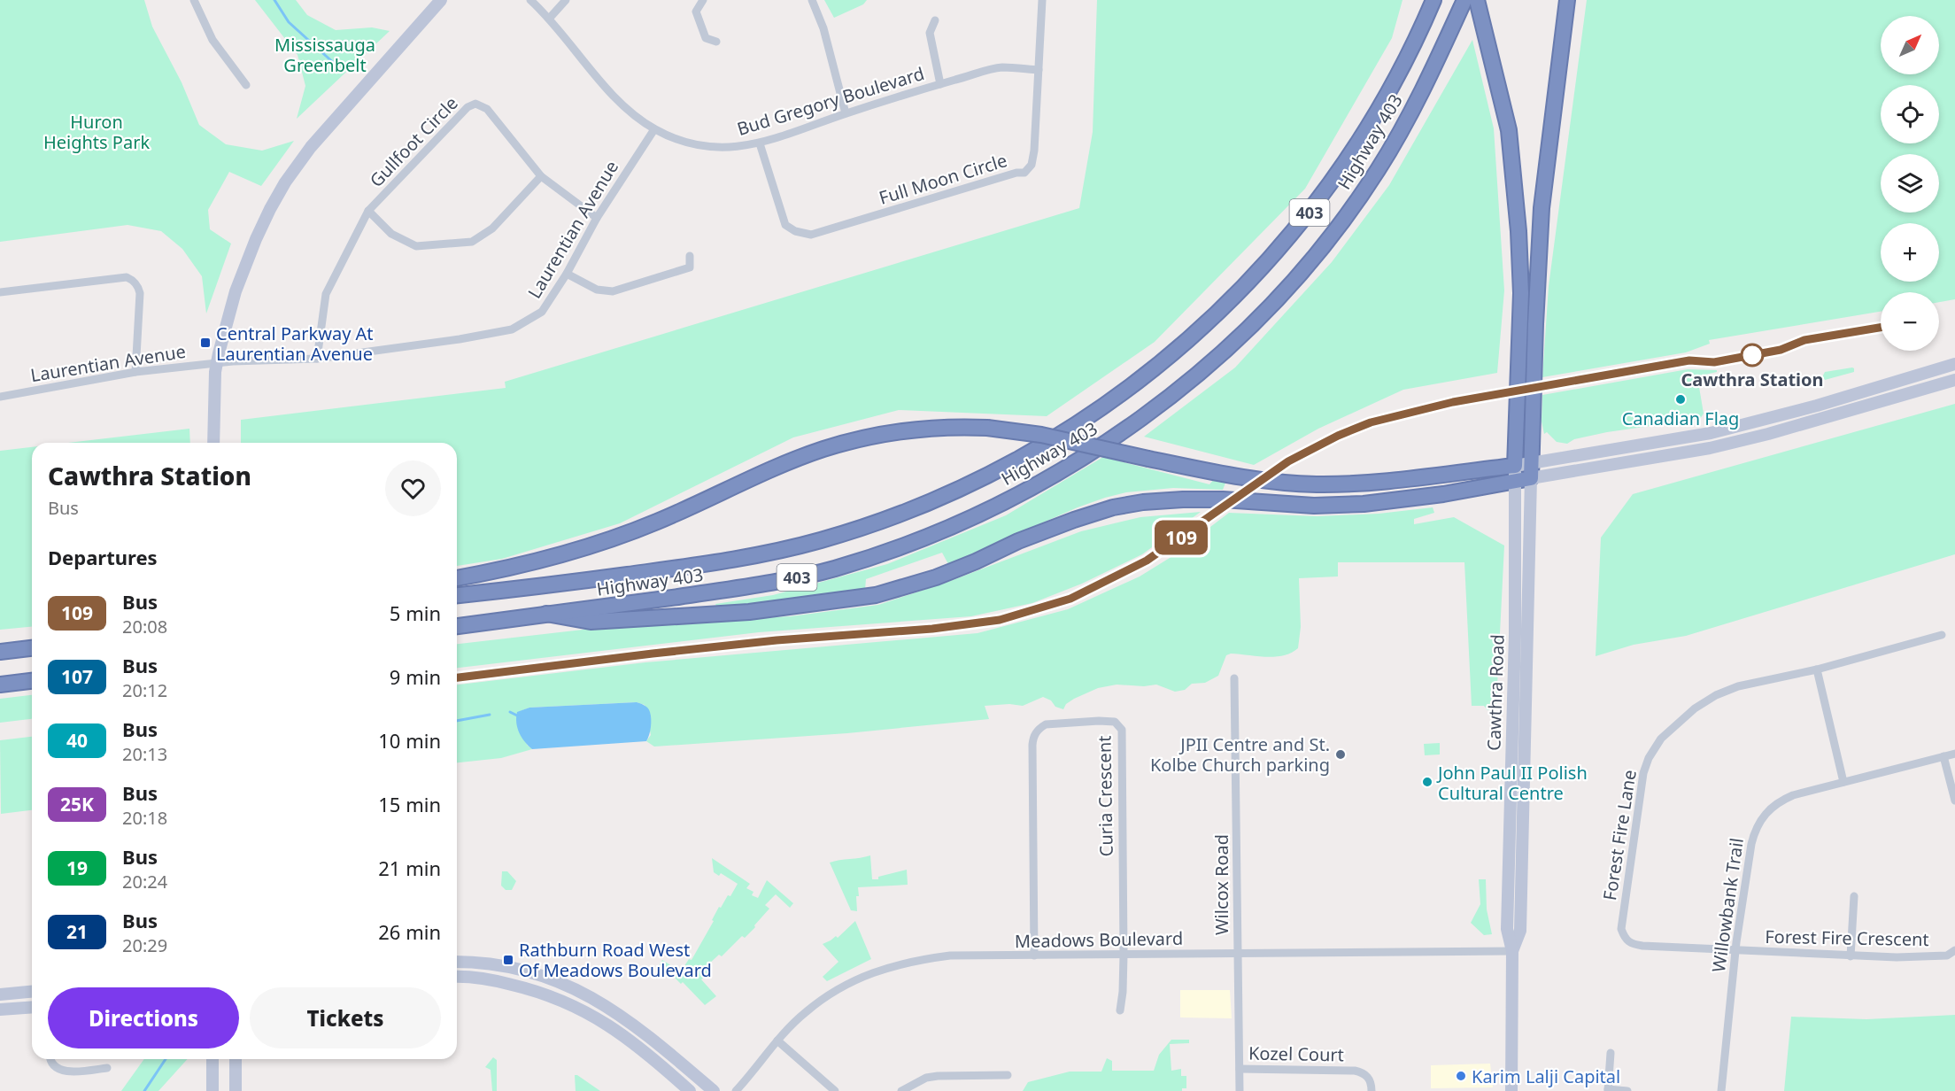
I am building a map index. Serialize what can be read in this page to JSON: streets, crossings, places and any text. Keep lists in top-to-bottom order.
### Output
{
  "streets": {
    "highway": ["Highway 403", "403"],
    "main road": ["Cawthra Road"],
    "street": [
      "Bud Gregory Boulevard",
      "Gullfoot Circle",
      "Full Moon Circle",
      "Laurentian Avenue",
      "Curia Crescent",
      "Forest Fire Lane",
      "Wilcox Road",
      "Willowbank Trail",
      "Forest Fire Crescent",
      "Meadows Boulevard",
      "Kozel Court"
    ]
  },
  "crossings": [
    ["Bud Gregory Boulevard", "Full Moon Circle"],
    ["Bud Gregory Boulevard", "Laurentian Avenue"],
    ["Gullfoot Circle", "Laurentian Avenue"],
    ["Cawthra Road", "Meadows Boulevard"],
    ["Curia Crescent", "Meadows Boulevard"],
    ["Forest Fire Lane", "Willowbank Trail"],
    ["Forest Fire Lane", "Forest Fire Crescent"],
    ["Wilcox Road", "Meadows Boulevard"],
    ["Wilcox Road", "Kozel Court"],
    ["Willowbank Trail", "Forest Fire Crescent"]
  ],
  "parks": ["Mississauga Greenbelt", "Huron Heights Park"],
  "places": {
    "transit": ["Central Parkway At Laurentian Avenue", "Rathburn Road West Of Meadows Boulevard"],
    "other": [
      "Cawthra Station",
      "Canadian Flag",
      "JPII Centre and St. Kolbe Church parking",
      "John Paul II Polish Cultural Centre",
      "Karim Lalji Capital"
    ]
  },
  "lines": ["bus line 109"],
  "north": "top right",
  "page": {
    "on_map": "109",
    "map_buttons": ["+", "−"],
    "heading": [
      ["Cawthra Station", "Bus"],
      "Departures"
    ],
    "list": [
      {
        "mark": "109",
        "name": "Bus",
        "note": "20:08",
        "value": "5 min"
      },
      {
        "mark": "107",
        "name": "Bus",
        "note": "20:12",
        "value": "9 min"
      },
      {
        "mark": "40",
        "name": "Bus",
        "note": "20:13",
        "value": "10 min"
      },
      {
        "mark": "25K",
        "name": "Bus",
        "note": "20:18",
        "value": "15 min"
      },
      {
        "mark": "19",
        "name": "Bus",
        "note": "20:24",
        "value": "21 min"
      },
      {
        "mark": "21",
        "name": "Bus",
        "note": "20:29",
        "value": "26 min"
      }
    ],
    "buttons": ["Directions", "Tickets"]
  }
}
